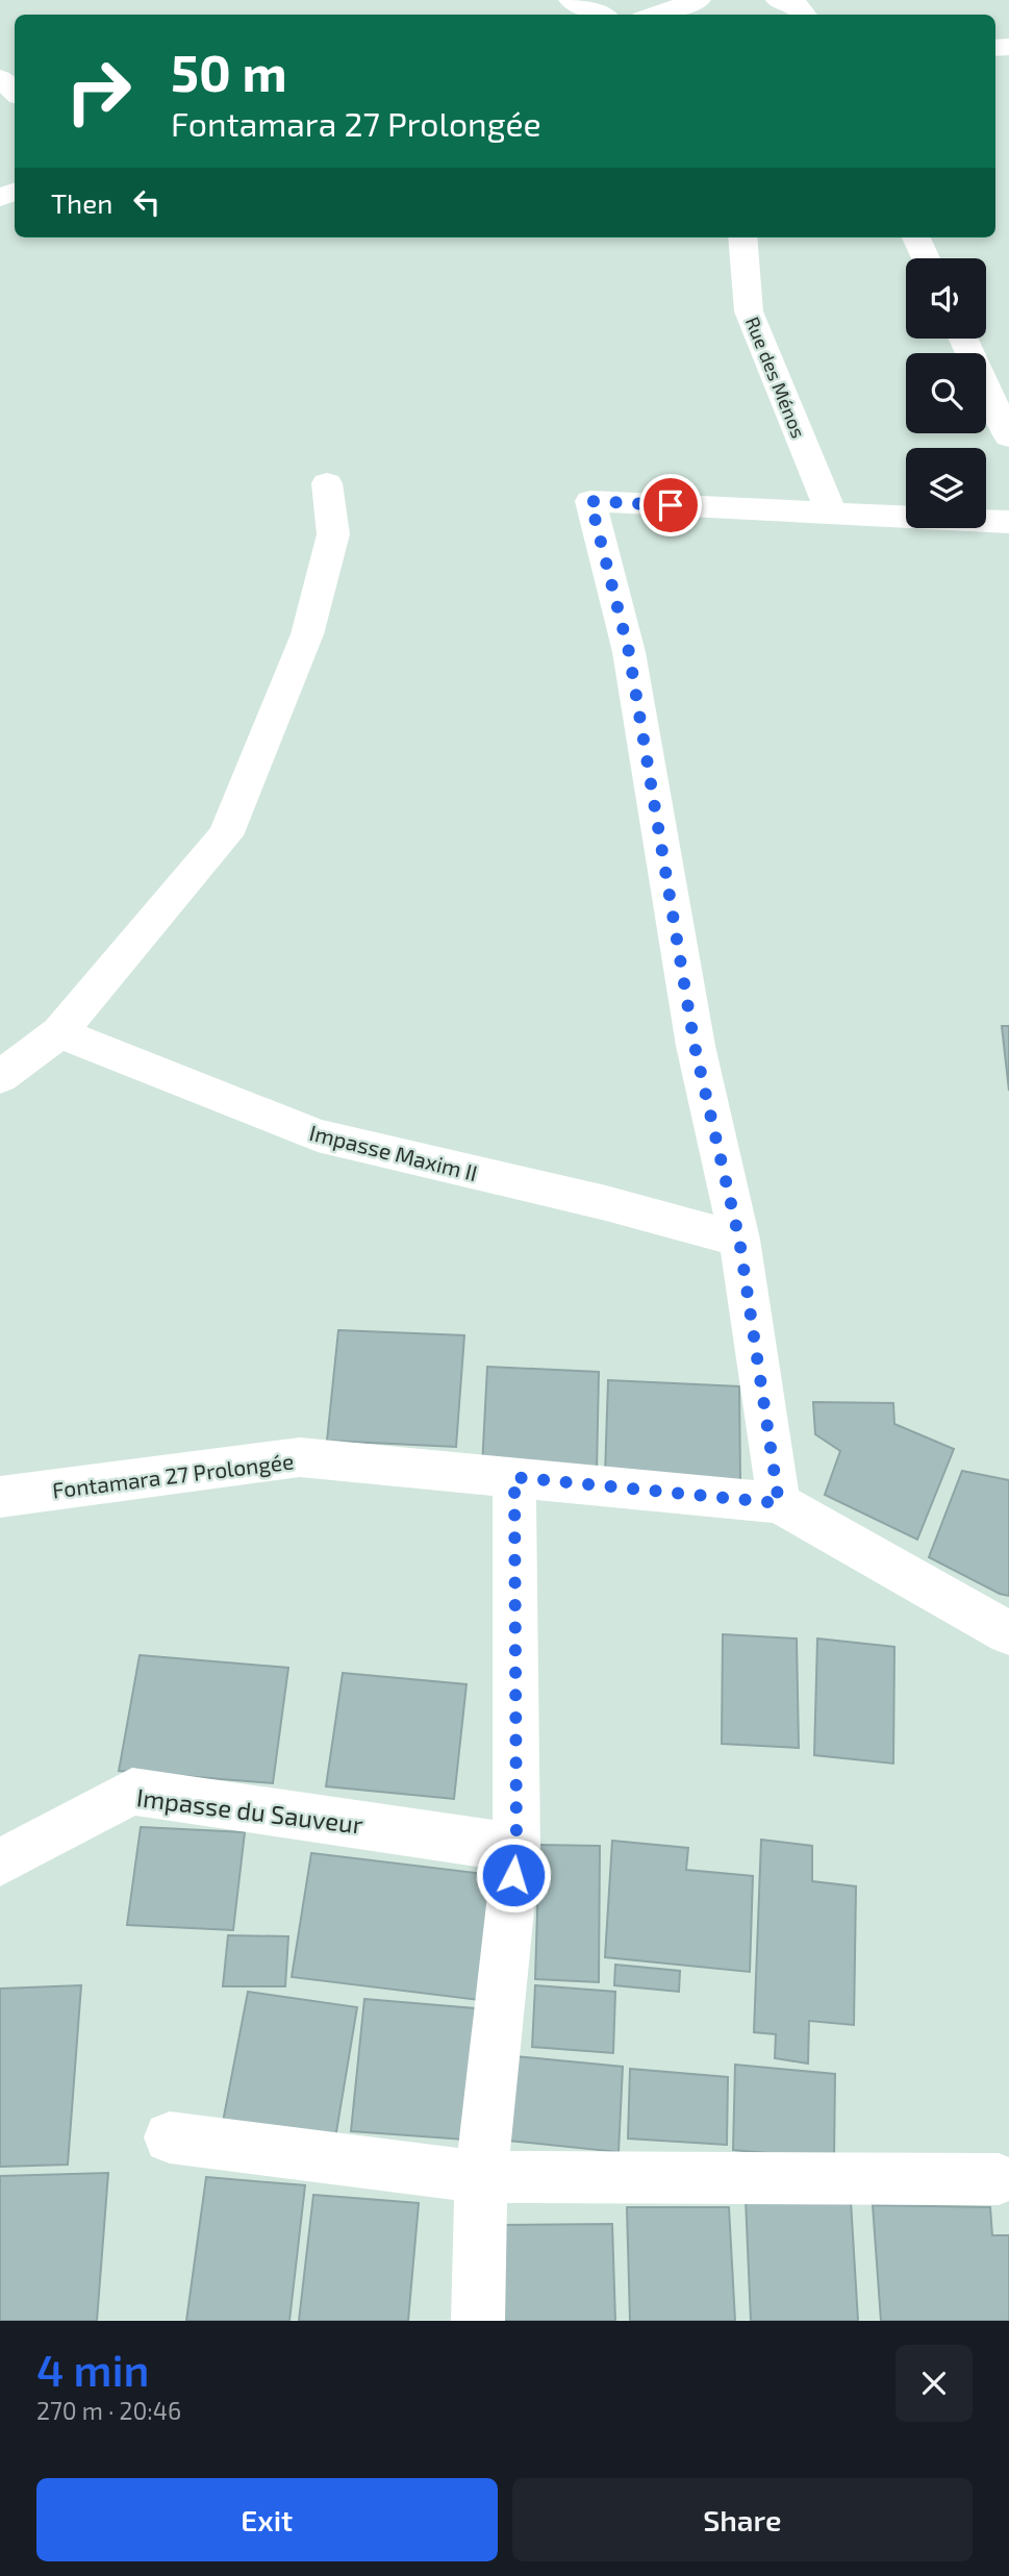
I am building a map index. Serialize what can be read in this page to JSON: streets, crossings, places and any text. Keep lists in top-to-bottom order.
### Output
{
  "streets": {
    "street": [
      "Rue des Ménos",
      "Impasse Maxim II",
      "Fontamara 27 Prolongée",
      "Impasse du Sauveur"
    ]
  },
  "page": {
    "turn": ["50 m", "Fontamara 27 Prolongée"],
    "then": "Then",
    "heading": ["4 min", "270 m · 20:46"],
    "buttons": ["Exit", "Share"]
  }
}
